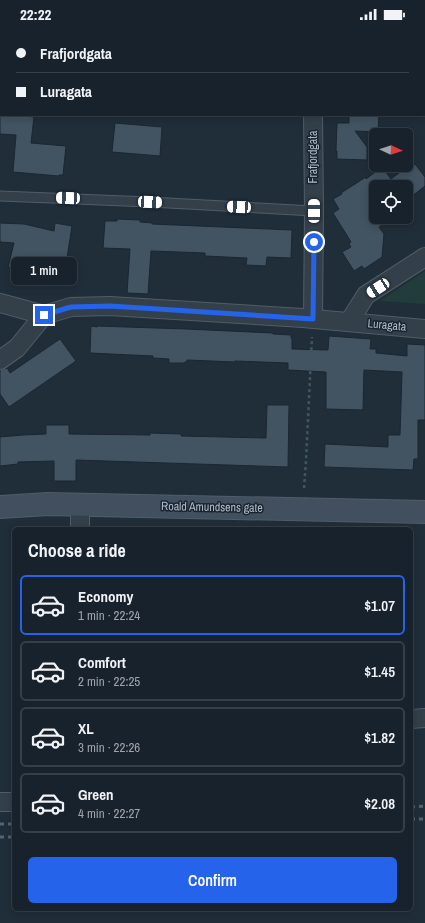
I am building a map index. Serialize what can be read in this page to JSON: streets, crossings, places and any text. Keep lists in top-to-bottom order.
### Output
{
  "streets": {
    "street": ["Frafjordgata", "Luragata", "Roald Amundsens gate"]
  },
  "crossings": [
    ["Frafjordgata", "Luragata"]
  ],
  "north": "right",
  "page": {
    "status": "22:22",
    "banner": ["Frafjordgata", "Luragata"],
    "bubble": "1 min",
    "heading": "Choose a ride",
    "list": [
      {
        "name": "Economy",
        "note": "1 min · 22:24",
        "value": "$1.07"
      },
      {
        "name": "Comfort",
        "note": "2 min · 22:25",
        "value": "$1.45"
      },
      {
        "name": "XL",
        "note": "3 min · 22:26",
        "value": "$1.82"
      },
      {
        "name": "Green",
        "note": "4 min · 22:27",
        "value": "$2.08"
      }
    ],
    "buttons": "Confirm"
  }
}
